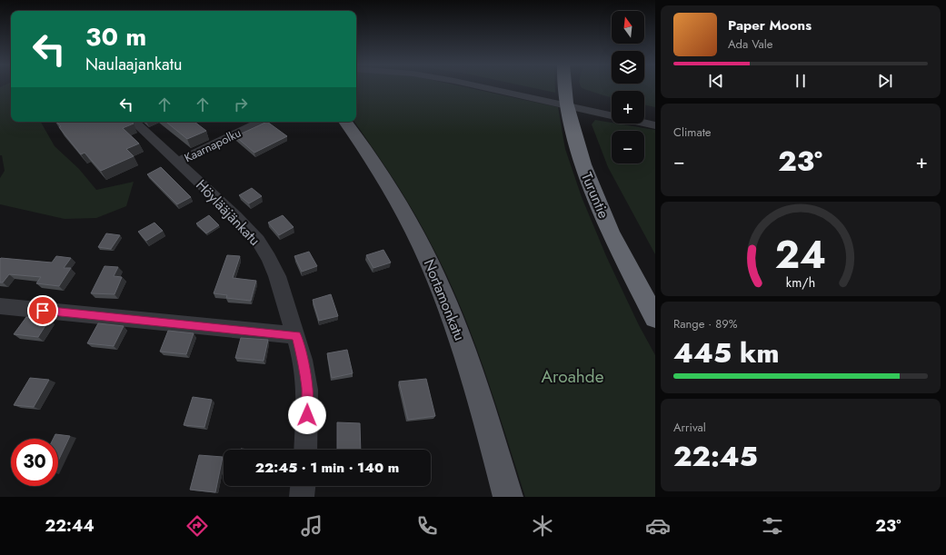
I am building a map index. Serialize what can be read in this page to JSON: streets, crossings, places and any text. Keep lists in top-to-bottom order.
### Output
{
  "streets": {
    "highway": ["Turuntie"],
    "main road": ["Nortamonkatu"],
    "street": ["Kaarnapolku", "Höylääjänkatu"]
  },
  "crossings": [
    ["Kaarnapolku", "Höylääjänkatu"]
  ],
  "parks": ["Aroahde"],
  "north": "top",
  "page": {
    "map_buttons": ["+", "−"],
    "turn": ["30 m", "Naulaajankatu"],
    "song": ["Paper Moons", "Ada Vale"],
    "tile": [
      "Climate",
      ["Range · 89%", "445 km"],
      ["Arrival", "22:45"]
    ],
    "heat": ["−", "23°", "+"],
    "limit": "30",
    "trip": "22:45 · 1 min · 140 m",
    "tabs": ["22:44", "23°"],
    "gauge": ["24", "km/h"]
  }
}
